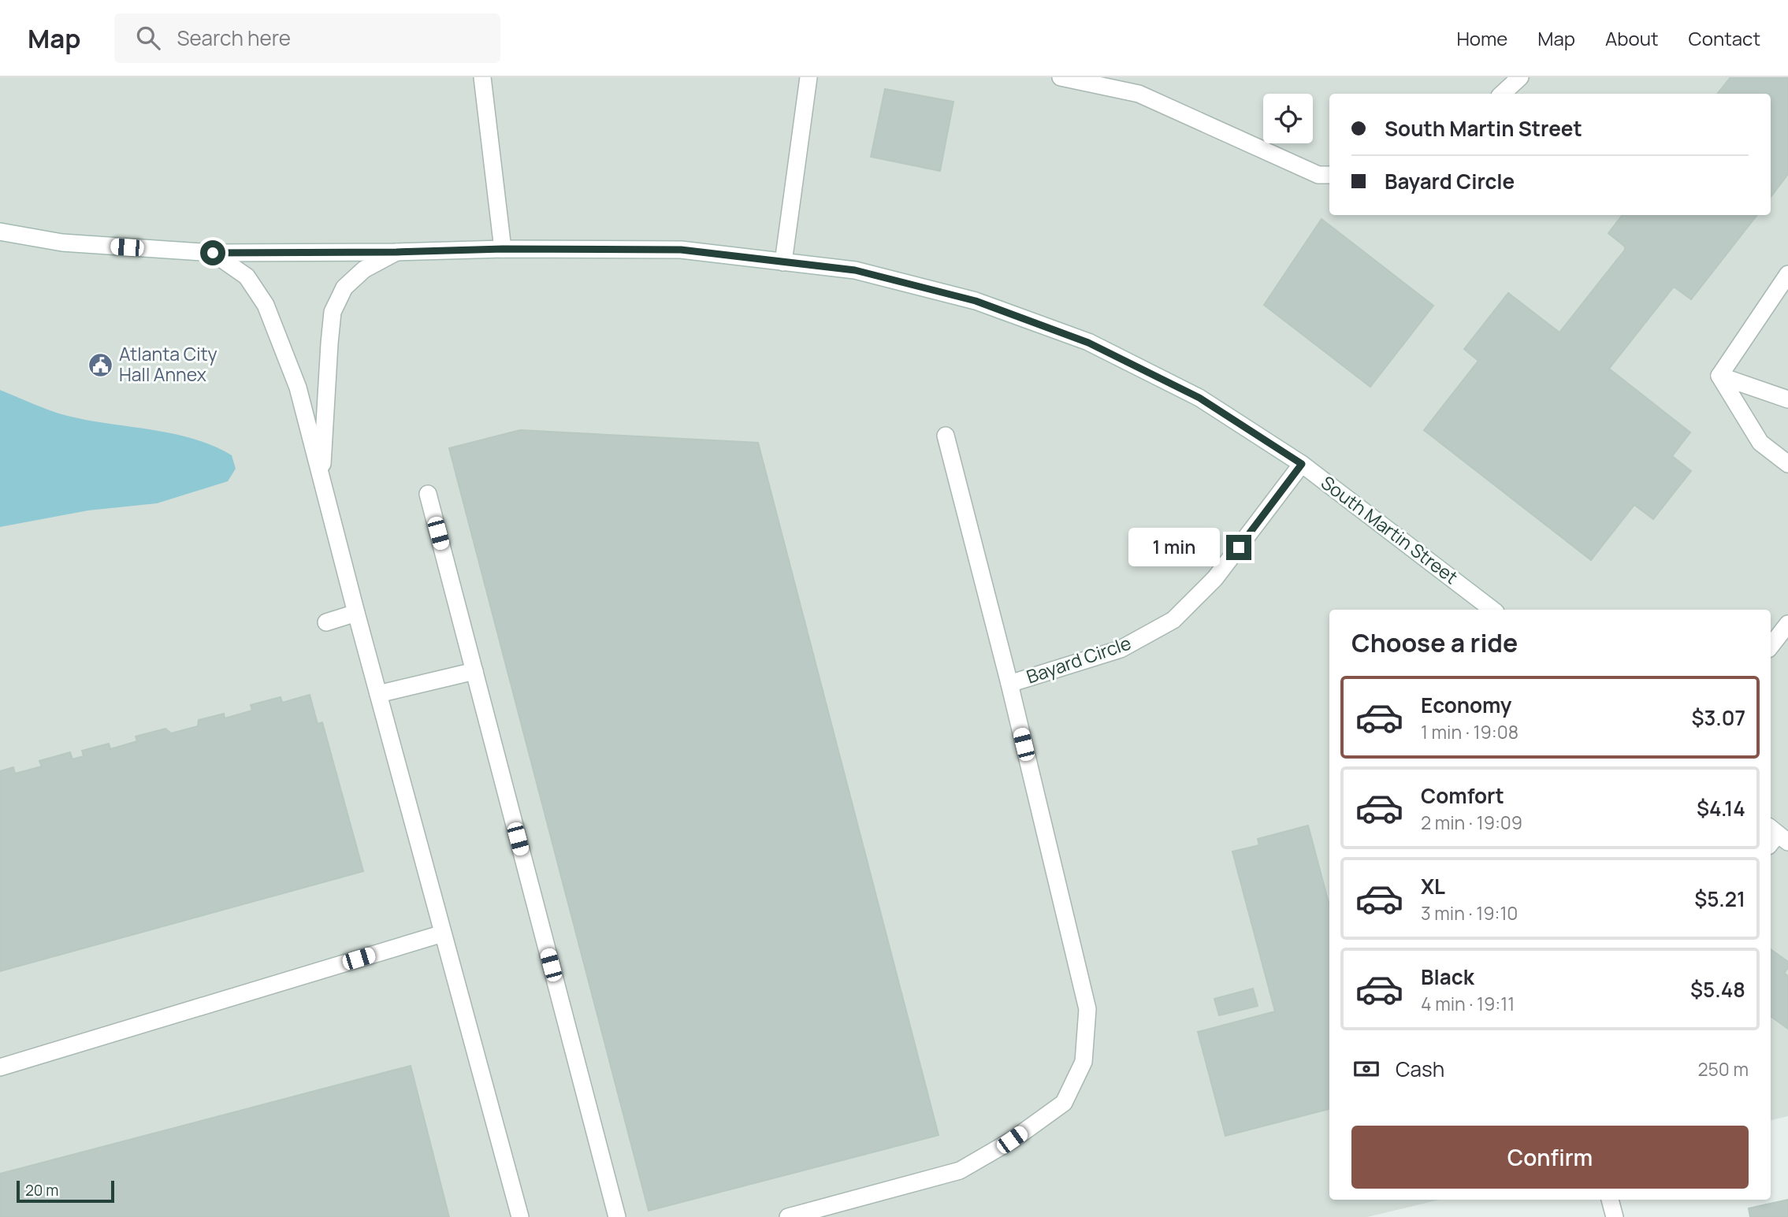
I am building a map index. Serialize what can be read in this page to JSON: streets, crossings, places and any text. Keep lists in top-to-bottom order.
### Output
{
  "streets": {
    "street": ["South Martin Street", "Bayard Circle"]
  },
  "crossings": [
    ["South Martin Street", "Bayard Circle"]
  ],
  "places": {
    "public building": ["Atlanta City Hall Annex"]
  },
  "scale_bar": "20 m",
  "page": {
    "header": "Map",
    "search": "Search here",
    "nav": [
      "Home",
      "Map",
      "About",
      "Contact"
    ],
    "banner": ["South Martin Street", "Bayard Circle"],
    "bubble": "1 min",
    "heading": "Choose a ride",
    "list": [
      {
        "name": "Economy",
        "note": "1 min · 19:08",
        "value": "$3.07"
      },
      {
        "name": "Comfort",
        "note": "2 min · 19:09",
        "value": "$4.14"
      },
      {
        "name": "XL",
        "note": "3 min · 19:10",
        "value": "$5.21"
      },
      {
        "name": "Black",
        "note": "4 min · 19:11",
        "value": "$5.48"
      }
    ],
    "pay": ["Cash", "250 m"],
    "buttons": "Confirm",
    "scale": "20 m"
  }
}
